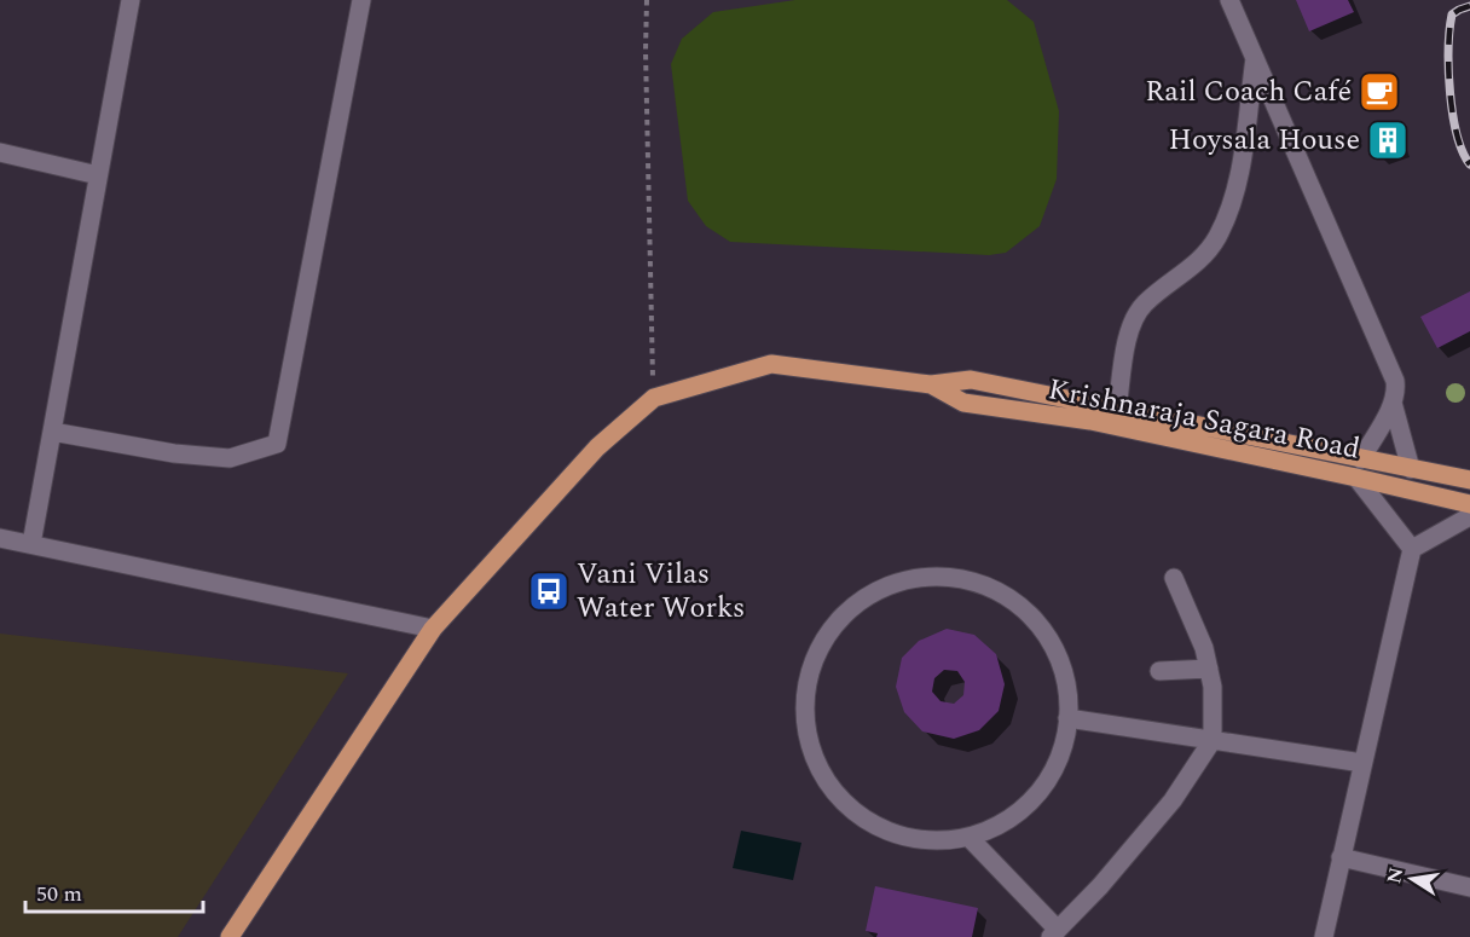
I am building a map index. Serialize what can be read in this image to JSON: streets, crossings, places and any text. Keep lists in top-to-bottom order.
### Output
{
  "streets": {
    "main road": ["Krishnaraja Sagara Road"]
  },
  "places": {
    "cafe": ["Rail Coach Café"],
    "building": ["Hoysala House"],
    "bus stop": ["Vani Vilas Water Works"]
  },
  "scale_bar": "50 m",
  "north": "left"
}
